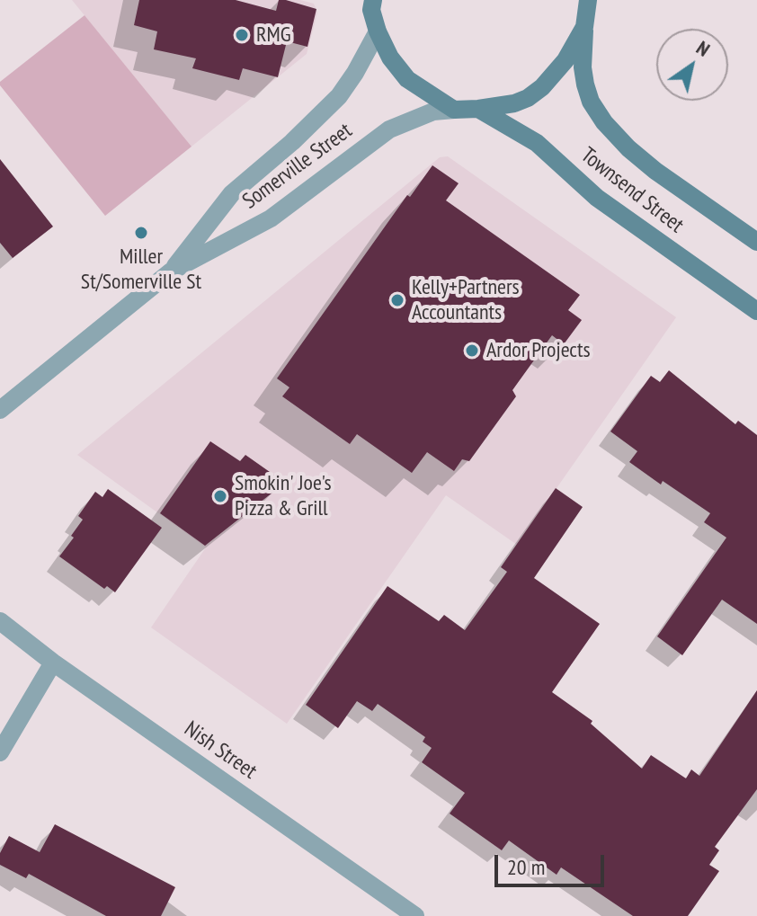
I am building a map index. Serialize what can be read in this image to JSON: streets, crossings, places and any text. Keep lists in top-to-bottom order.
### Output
{
  "streets": {
    "main road": ["Townsend Street"],
    "street": ["Somerville Street", "Nish Street"]
  },
  "places": [
    "RMG",
    "Miller St/Somerville St",
    "Kelly+Partners Accountants",
    "Ardor Projects",
    "Smokin' Joe's Pizza & Grill"
  ],
  "scale_bar": "20 m",
  "north": "top right"
}
